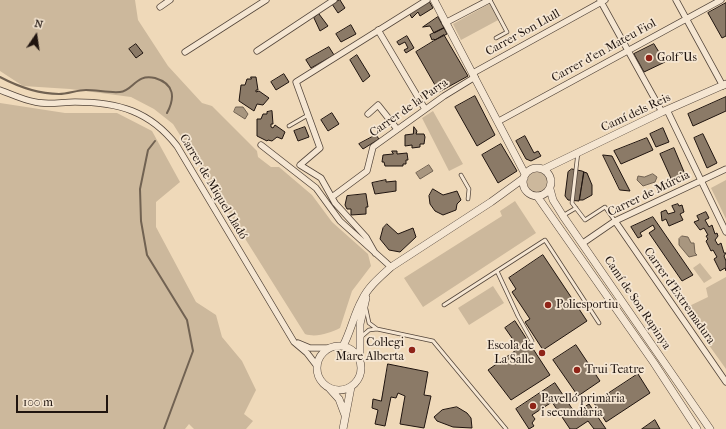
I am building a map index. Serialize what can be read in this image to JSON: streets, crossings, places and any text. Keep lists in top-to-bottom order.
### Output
{
  "streets": {
    "street": [
      "Carrer Son Llull",
      "Carrer d'en Mateu Fiol",
      "Carrer de la Parra",
      "Camí dels Reis",
      "Carrer de Miquel Lladó",
      "Carrer de Múrcia",
      "Carrer d'Extremadura",
      "Camí de Son Rapinya"
    ]
  },
  "crossings": [
    ["Carrer Son Llull", "Carrer de la Parra"],
    ["Camí dels Reis", "Camí de Son Rapinya"],
    ["Carrer de Múrcia", "Carrer d'Extremadura"],
    ["Carrer de Múrcia", "Camí de Son Rapinya"]
  ],
  "places": [
    "Golf'Us",
    "Poliesportiu",
    "Col·legi Mare Alberta",
    "Escola de La Salle",
    "Trui Teatre",
    "Pavelló primària i secundària"
  ],
  "scale_bar": "100 m",
  "north": "top"
}
